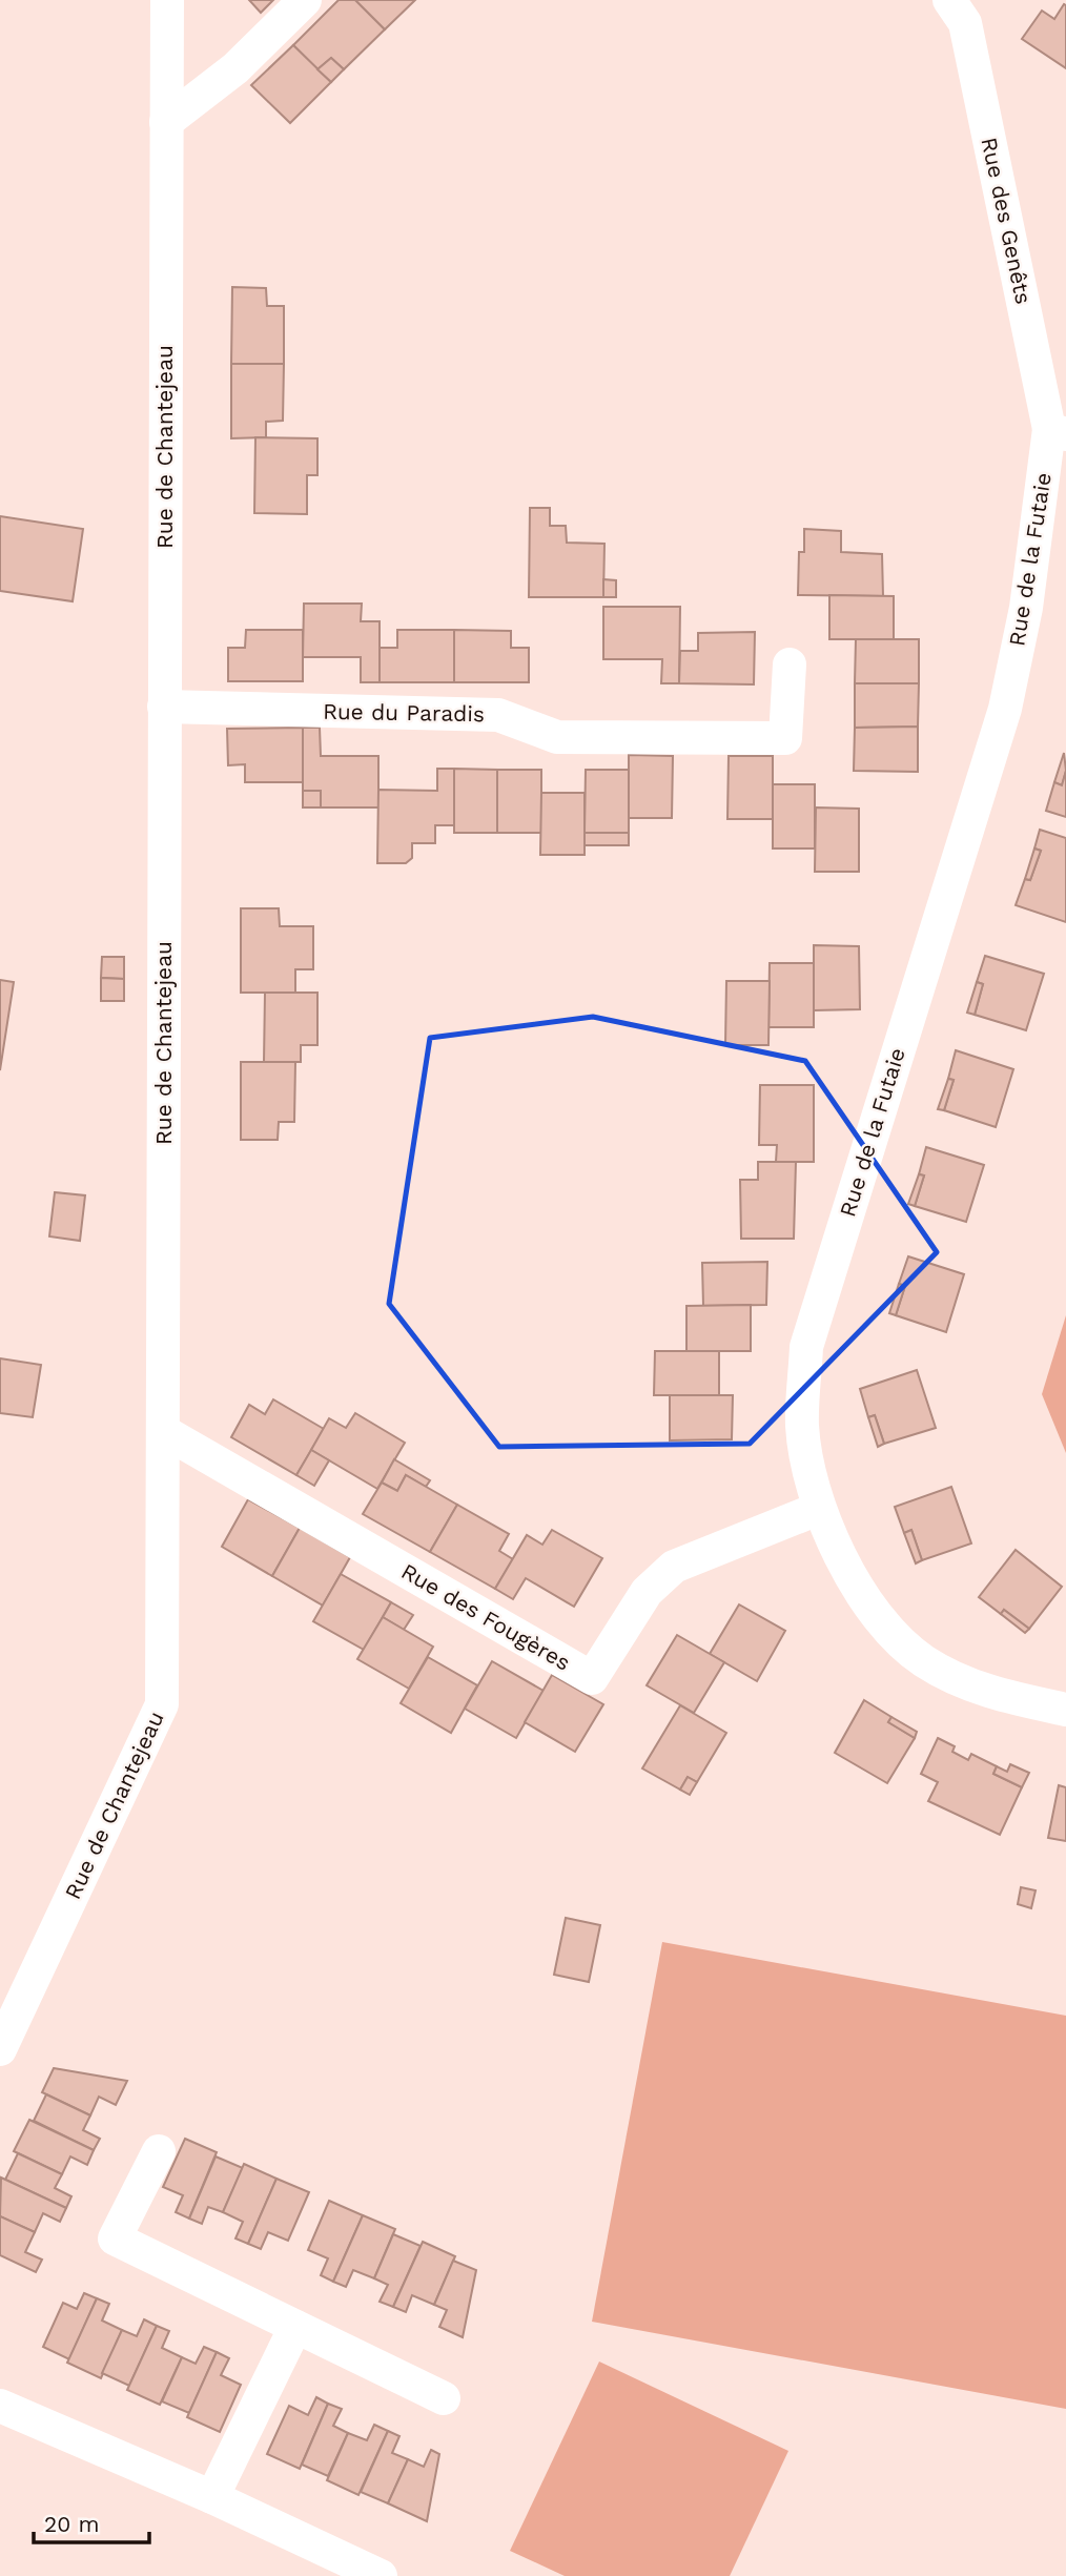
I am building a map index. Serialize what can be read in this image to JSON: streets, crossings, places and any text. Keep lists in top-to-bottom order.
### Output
{
  "streets": {
    "street": [
      "Rue des Genêts",
      "Rue de Chantejeau",
      "Rue de la Futaie",
      "Rue du Paradis",
      "Rue des Fougères"
    ]
  },
  "crossings": [
    ["Rue des Genêts", "Rue de la Futaie"],
    ["Rue de Chantejeau", "Rue du Paradis"],
    ["Rue de Chantejeau", "Rue des Fougères"],
    ["Rue de la Futaie", "Rue des Fougères"]
  ],
  "scale_bar": "20 m"
}
